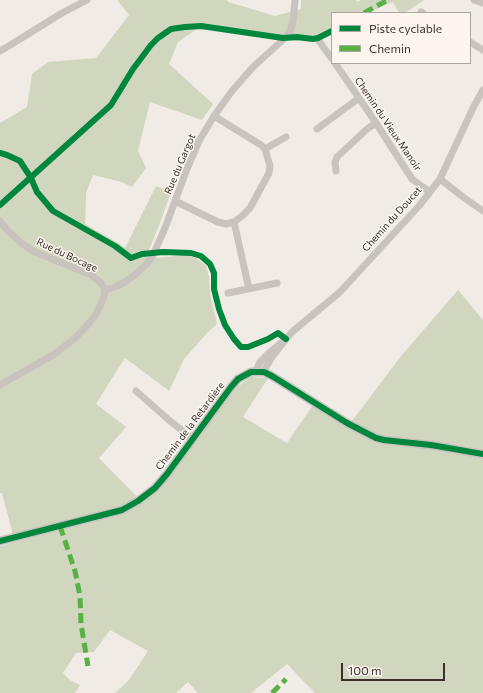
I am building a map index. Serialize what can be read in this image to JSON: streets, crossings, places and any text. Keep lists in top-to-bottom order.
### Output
{
  "streets": {
    "street": [
      "Chemin du Vieux Manoir",
      "Rue du Gargot",
      "Chemin du Doucet",
      "Rue du Bocage",
      "Chemin de la Retardière"
    ]
  },
  "crossings": [
    ["Chemin du Vieux Manoir", "Chemin du Doucet"],
    ["Rue du Gargot", "Rue du Bocage"],
    ["Chemin du Doucet", "Chemin de la Retardière"]
  ],
  "legend": ["Piste cyclable", "Chemin"],
  "scale_bar": "100 m"
}
